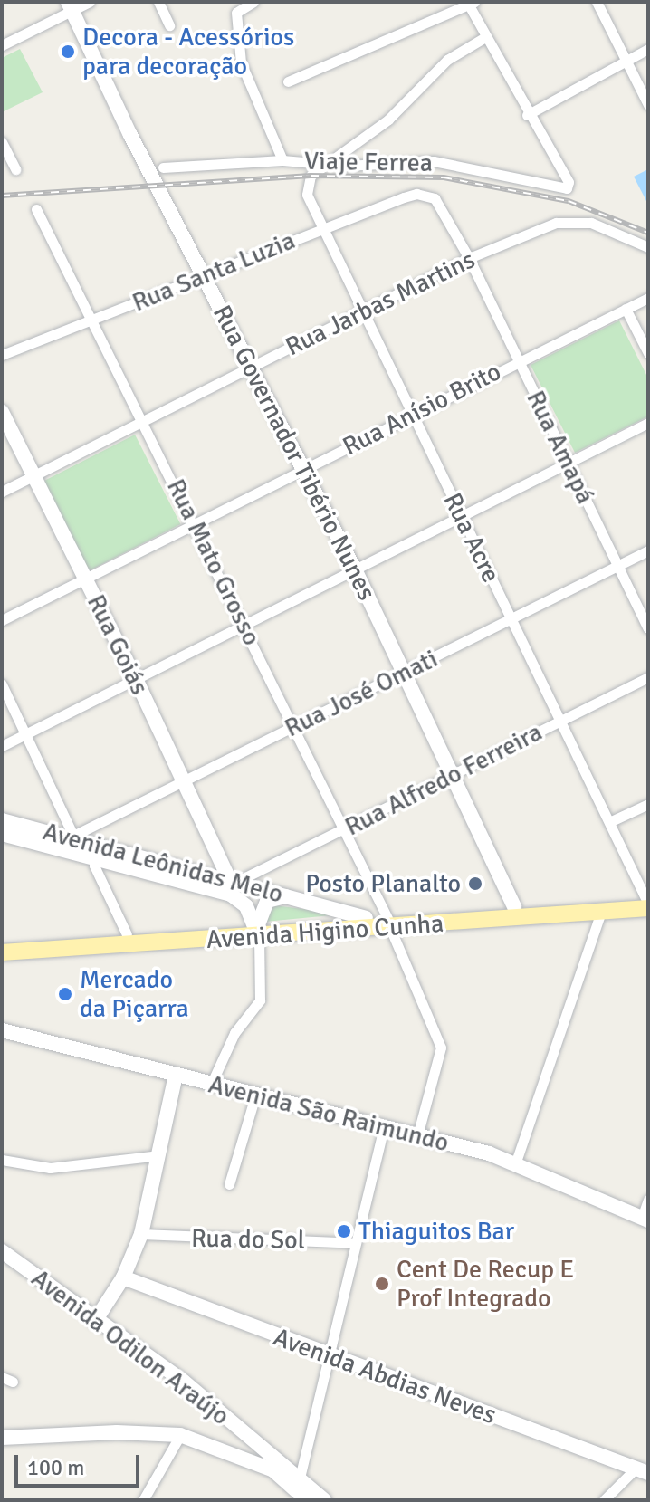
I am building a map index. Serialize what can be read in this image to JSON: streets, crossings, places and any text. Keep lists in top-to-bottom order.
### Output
{
  "streets": {
    "main road": ["Avenida Higino Cunha"],
    "street": [
      "Viaje Ferrea",
      "Rua Santa Luzia",
      "Rua Jarbas Martins",
      "Rua Anísio Brito",
      "Rua Amapá",
      "Rua Governador Tibério Nunes",
      "Rua Acre",
      "Rua Mato Grosso",
      "Rua Goiás",
      "Rua José Omati",
      "Rua Alfredo Ferreira",
      "Avenida Leônidas Melo",
      "Avenida São Raimundo",
      "Rua do Sol",
      "Avenida Odilon Araújo",
      "Avenida Abdias Neves"
    ]
  },
  "crossings": [
    ["Viaje Ferrea", "Rua Acre"],
    ["Rua Santa Luzia", "Rua Amapá"],
    ["Rua Santa Luzia", "Rua Governador Tibério Nunes"],
    ["Rua Santa Luzia", "Rua Acre"],
    ["Rua Santa Luzia", "Rua Mato Grosso"],
    ["Rua Jarbas Martins", "Rua Amapá"],
    ["Rua Jarbas Martins", "Rua Governador Tibério Nunes"],
    ["Rua Jarbas Martins", "Rua Acre"],
    ["Rua Jarbas Martins", "Rua Mato Grosso"],
    ["Rua Jarbas Martins", "Rua Goiás"],
    ["Rua Anísio Brito", "Rua Amapá"],
    ["Rua Anísio Brito", "Rua Governador Tibério Nunes"],
    ["Rua Anísio Brito", "Rua Acre"],
    ["Rua Anísio Brito", "Rua Mato Grosso"],
    ["Rua Anísio Brito", "Rua Goiás"],
    ["Rua Amapá", "Rua José Omati"],
    ["Rua Governador Tibério Nunes", "Rua José Omati"],
    ["Rua Governador Tibério Nunes", "Rua Alfredo Ferreira"],
    ["Rua Governador Tibério Nunes", "Avenida Higino Cunha"],
    ["Rua Acre", "Rua José Omati"],
    ["Rua Acre", "Rua Alfredo Ferreira"],
    ["Rua Acre", "Avenida Higino Cunha"],
    ["Rua Mato Grosso", "Rua José Omati"],
    ["Rua Mato Grosso", "Rua Alfredo Ferreira"],
    ["Rua Mato Grosso", "Avenida Higino Cunha"],
    ["Rua Mato Grosso", "Avenida São Raimundo"],
    ["Rua Goiás", "Rua José Omati"],
    ["Rua Goiás", "Rua Alfredo Ferreira"],
    ["Rua Goiás", "Avenida Leônidas Melo"],
    ["Rua José Omati", "Avenida Leônidas Melo"],
    ["Rua Alfredo Ferreira", "Avenida Leônidas Melo"],
    ["Avenida Leônidas Melo", "Avenida Higino Cunha"]
  ],
  "places": [
    "Decora - Acessórios para decoração",
    "Posto Planalto",
    "Mercado da Piçarra",
    "Thiaguitos Bar",
    "Cent De Recup E Prof Integrado"
  ],
  "scale_bar": "100 m"
}
